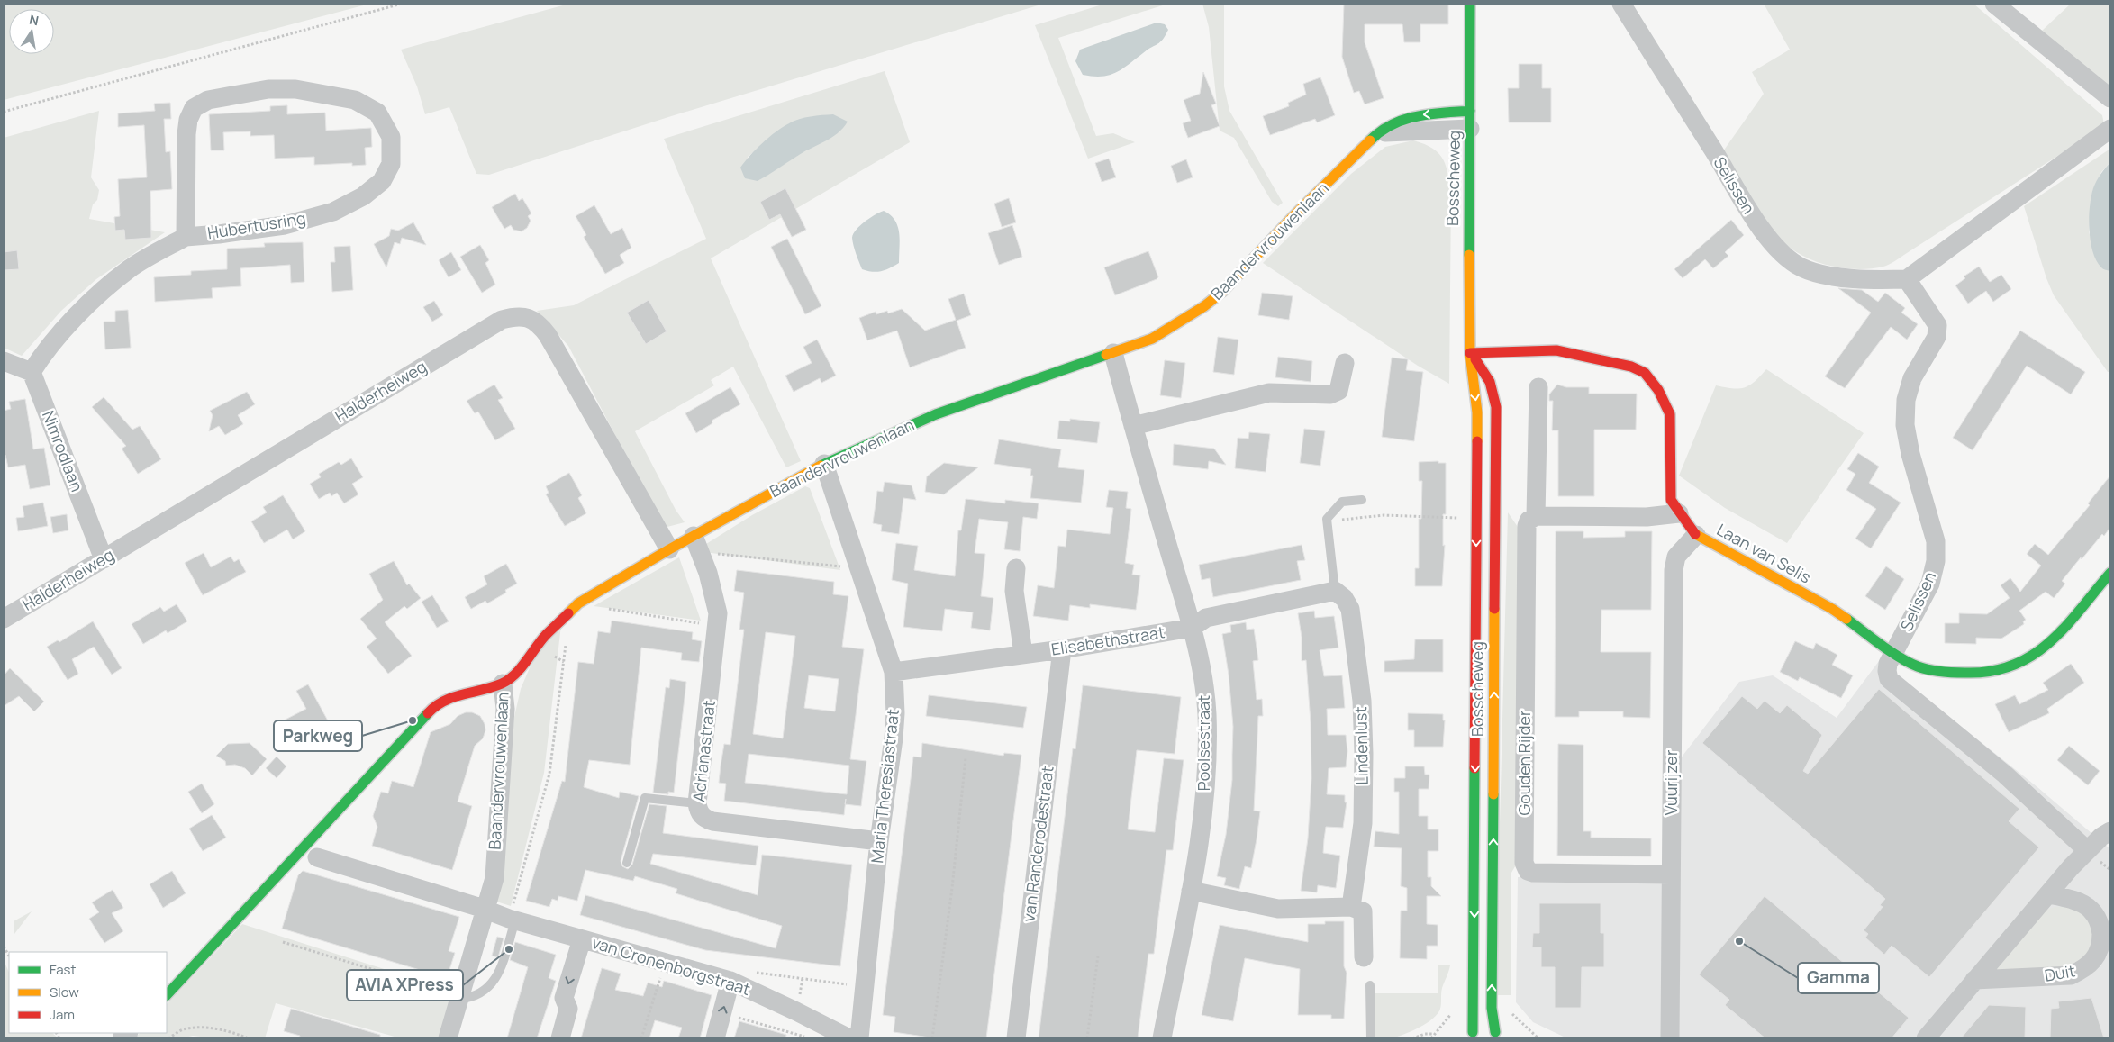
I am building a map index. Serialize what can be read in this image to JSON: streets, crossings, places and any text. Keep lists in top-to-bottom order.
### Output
{
  "streets": {
    "street": [
      "Bosscheweg",
      "Selissen",
      "Hubertusring",
      "Baandervrouwenlaan",
      "Halderheiweg",
      "Nimrodlaan",
      "Laan van Selis",
      "Elisabethstraat",
      "Poolsestraat",
      "Lindenlust",
      "Adrianastraat",
      "Gouden Rijder",
      "Vuurijzer",
      "Maria Theresiastraat",
      "van Randerodestraat",
      "van Cronenborgstraat",
      "Duit"
    ]
  },
  "crossings": [
    ["Bosscheweg", "Baandervrouwenlaan"],
    ["Bosscheweg", "Laan van Selis"],
    ["Selissen", "Laan van Selis"],
    ["Hubertusring", "Nimrodlaan"],
    ["Baandervrouwenlaan", "Halderheiweg"],
    ["Baandervrouwenlaan", "Poolsestraat"],
    ["Baandervrouwenlaan", "Adrianastraat"],
    ["Baandervrouwenlaan", "Maria Theresiastraat"],
    ["Baandervrouwenlaan", "van Cronenborgstraat"],
    ["Halderheiweg", "Nimrodlaan"],
    ["Laan van Selis", "Vuurijzer"],
    ["Elisabethstraat", "Poolsestraat"],
    ["Elisabethstraat", "Maria Theresiastraat"],
    ["Elisabethstraat", "van Randerodestraat"],
    ["Adrianastraat", "Maria Theresiastraat"],
    ["Gouden Rijder", "Vuurijzer"]
  ],
  "places": ["Parkweg", "Gamma", "AVIA XPress"],
  "legend": ["Fast", "Slow", "Jam"],
  "north": "top"
}
